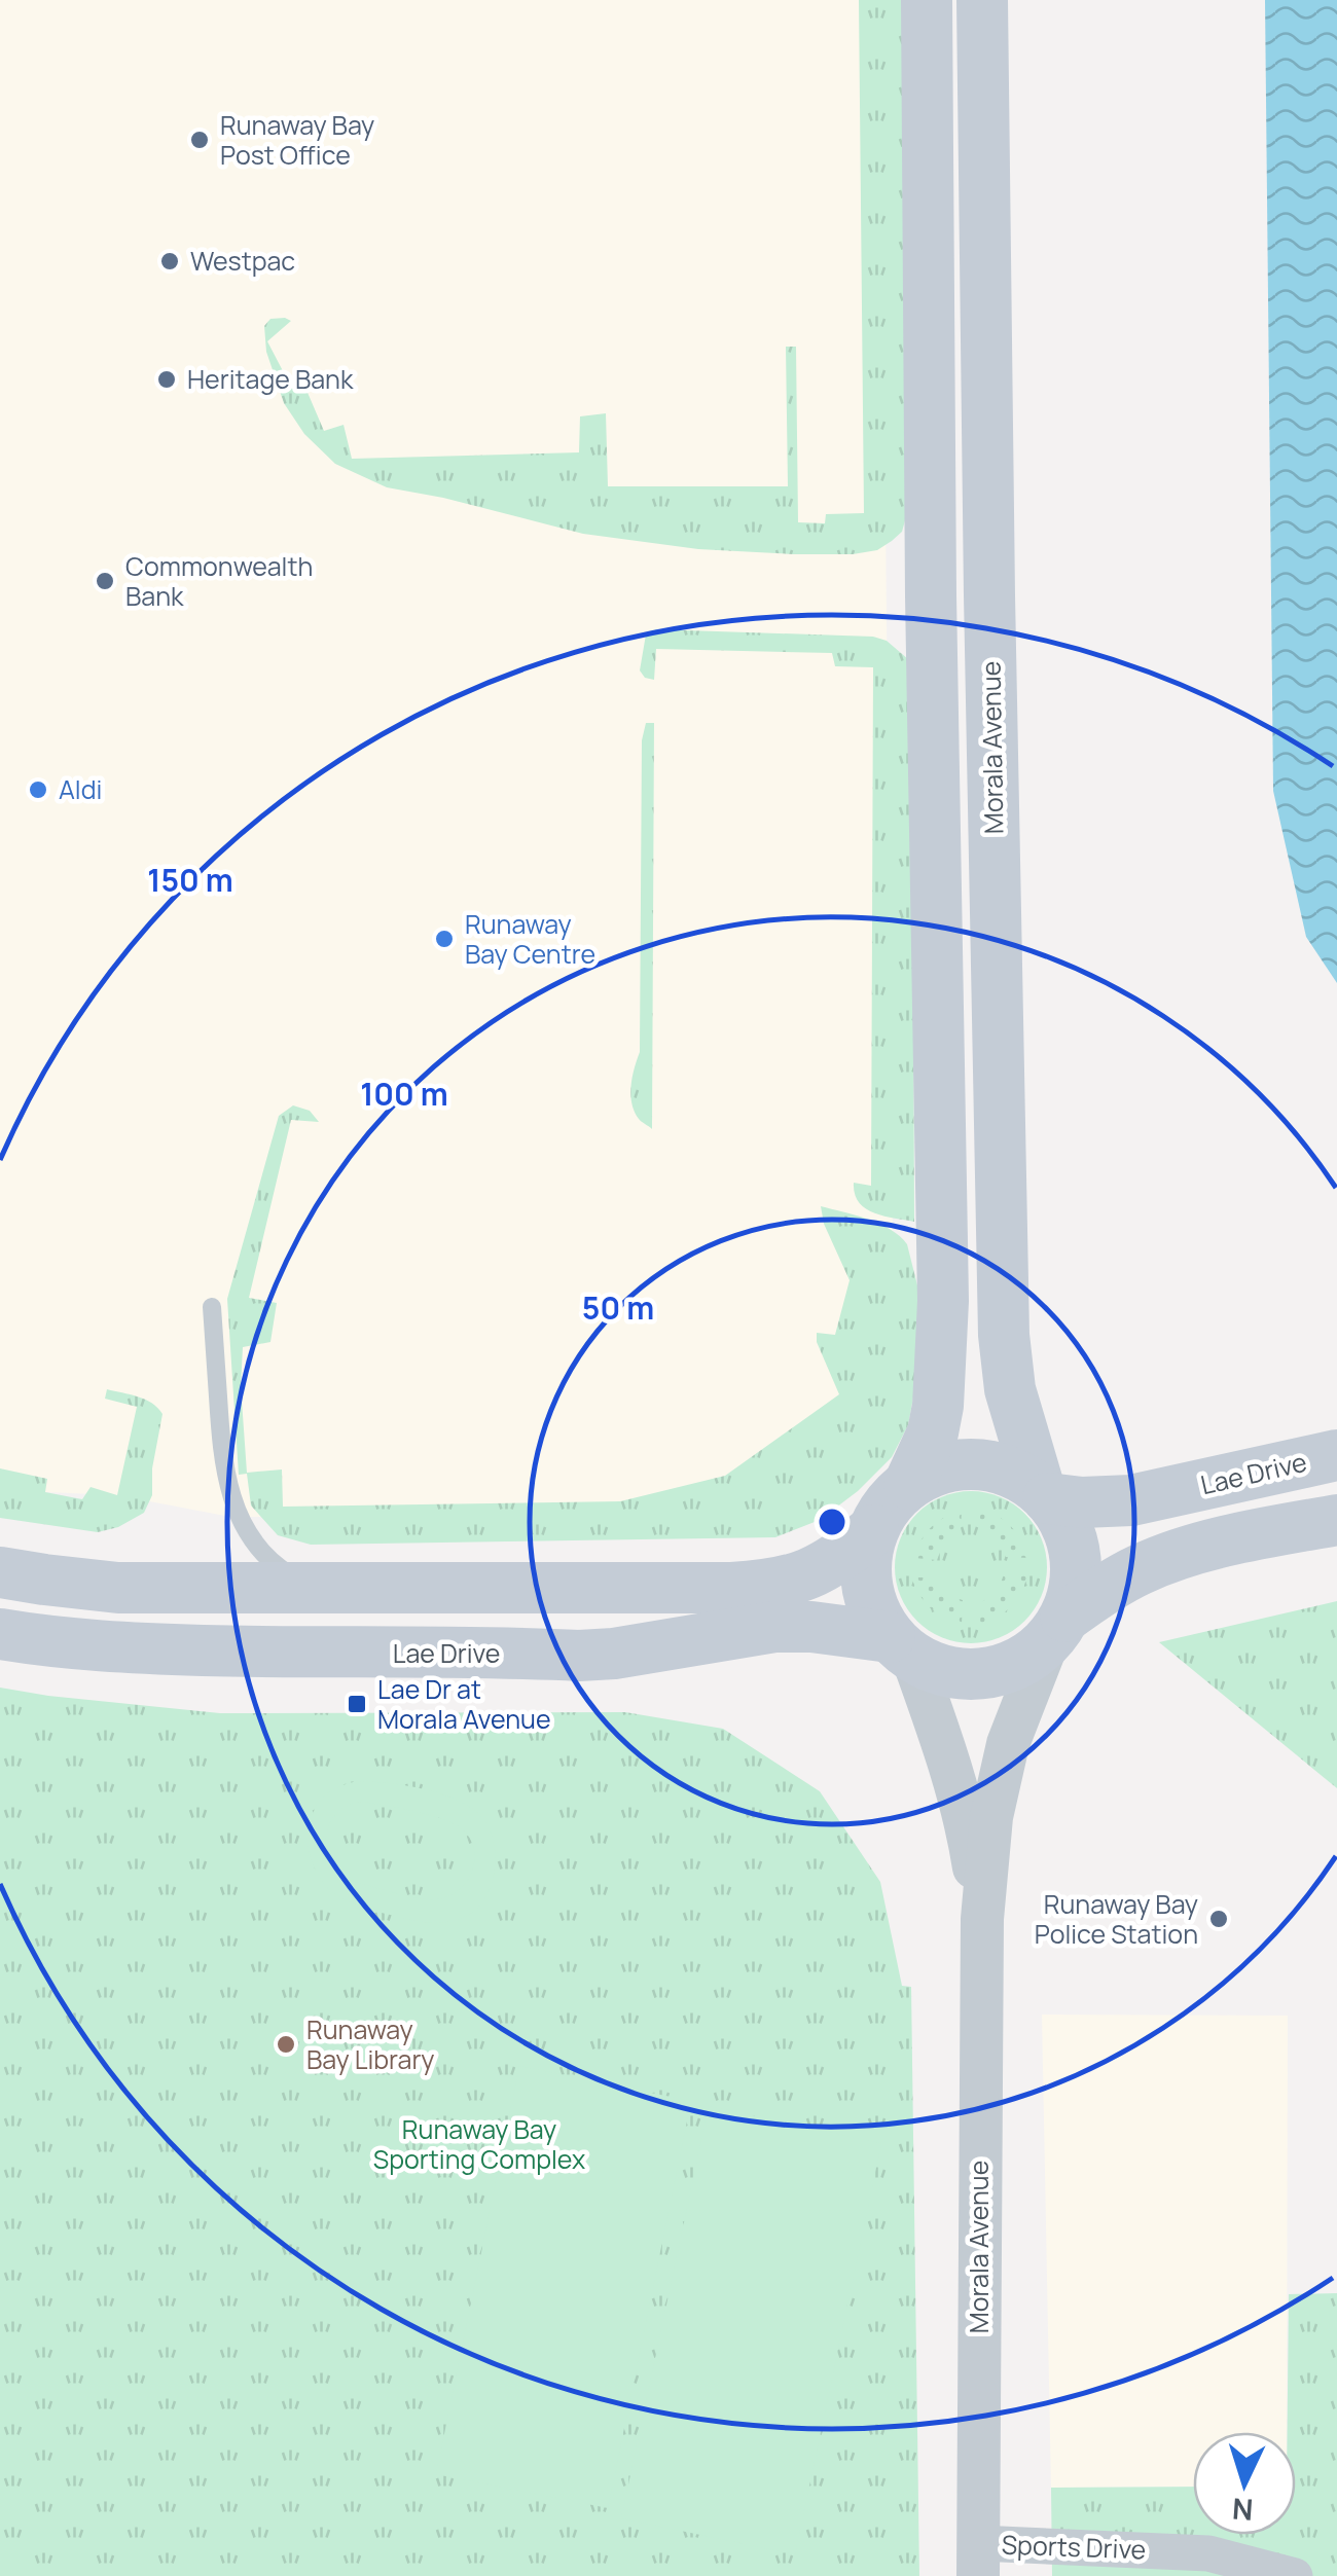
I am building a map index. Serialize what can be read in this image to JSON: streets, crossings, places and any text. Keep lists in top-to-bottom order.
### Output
{
  "streets": {
    "main road": ["Morala Avenue", "Lae Drive"],
    "street": ["Sports Drive"]
  },
  "crossings": [
    ["Morala Avenue", "Lae Drive"],
    ["Morala Avenue", "Sports Drive"]
  ],
  "parks": ["Runaway Bay Sporting Complex"],
  "places": {
    "other": [
      "Runaway Bay Post Office",
      "Westpac",
      "Heritage Bank",
      "Commonwealth Bank",
      "Aldi",
      "Runaway Bay Centre",
      "Runaway Bay Police Station",
      "Runaway Bay Library"
    ],
    "transit": ["Lae Dr at Morala Avenue"]
  },
  "north": "bottom",
  "rings": ["150 m", "100 m", "50 m"]
}
